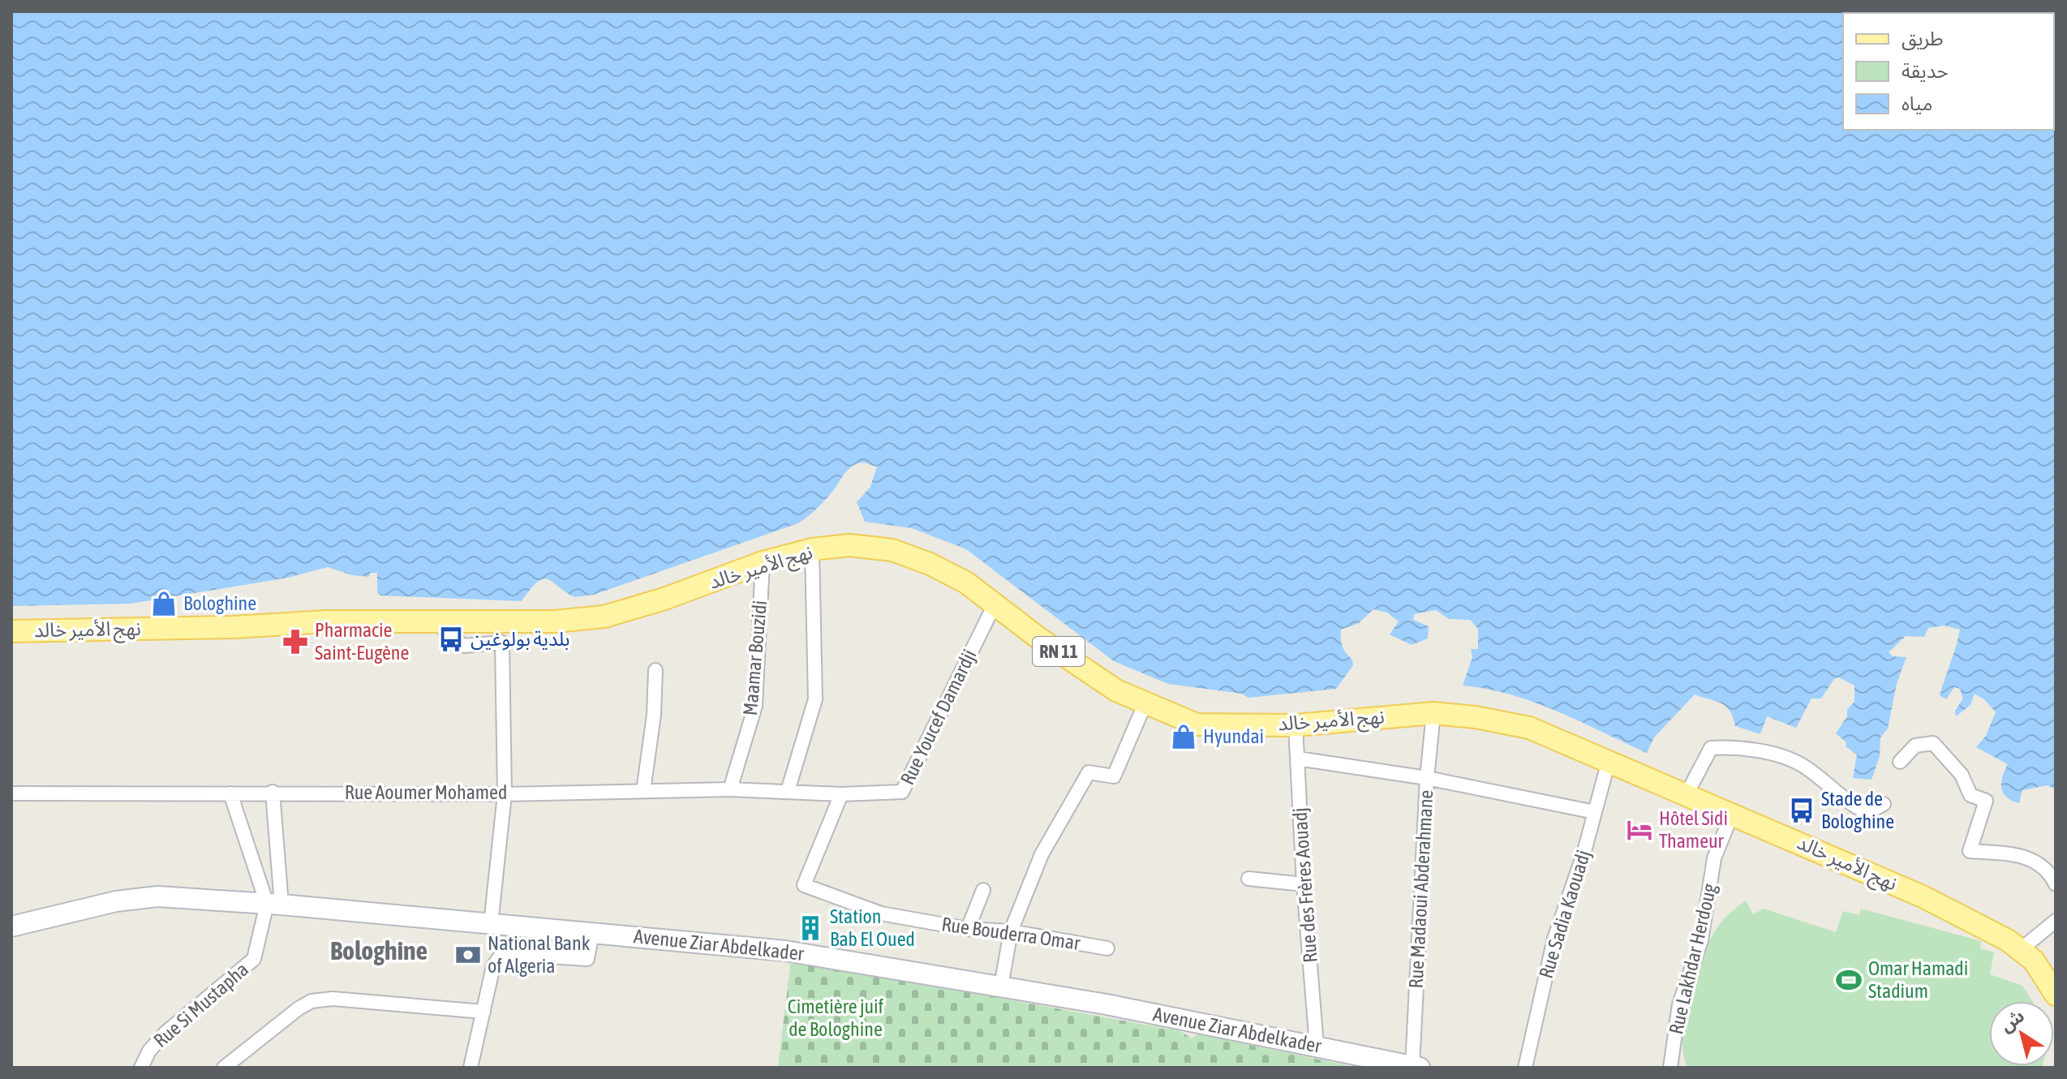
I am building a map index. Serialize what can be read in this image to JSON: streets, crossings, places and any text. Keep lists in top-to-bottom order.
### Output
{
  "streets": {
    "main road": ["نهج الأمير خالد", "RN 11", "Avenue Ziar Abdelkader"],
    "street": [
      "Maamar Bouzidi",
      "Rue Youcef Damardji",
      "Rue Aoumer Mohamed",
      "Rue des Frères Aouadj",
      "Rue Madaoui Abderahmane",
      "Rue Sadia Kaouadj",
      "Rue Bouderra Omar",
      "Rue Lakhdar Herdoug",
      "Rue Si Mustapha"
    ]
  },
  "crossings": [
    ["نهج الأمير خالد", "Maamar Bouzidi"],
    ["نهج الأمير خالد", "Rue Youcef Damardji"],
    ["نهج الأمير خالد", "Rue des Frères Aouadj"],
    ["نهج الأمير خالد", "Rue Madaoui Abderahmane"],
    ["نهج الأمير خالد", "Rue Sadia Kaouadj"],
    ["نهج الأمير خالد", "Rue Lakhdar Herdoug"],
    ["Maamar Bouzidi", "Rue Aoumer Mohamed"],
    ["Rue Youcef Damardji", "Rue Aoumer Mohamed"],
    ["Rue Youcef Damardji", "Rue Bouderra Omar"],
    ["Rue Aoumer Mohamed", "Rue Bouderra Omar"],
    ["Rue des Frères Aouadj", "Avenue Ziar Abdelkader"],
    ["Rue Madaoui Abderahmane", "Avenue Ziar Abdelkader"],
    ["Avenue Ziar Abdelkader", "Rue Si Mustapha"]
  ],
  "districts": ["Bologhine"],
  "parks": ["Cimetière juif de Bologhine"],
  "places": {
    "shop": ["Bologhine", "Hyundai"],
    "bus stop": ["بلدية بولوغين", "Stade de Bologhine"],
    "pharmacy": ["Pharmacie Saint-Eugène"],
    "hotel": ["Hôtel Sidi Thameur"],
    "building": ["Station Bab El Oued"],
    "bank": ["National Bank of Algeria"],
    "sports": ["Omar Hamadi Stadium"]
  },
  "legend": ["طريق", "حديقة", "مياه"],
  "north": "top left"
}
